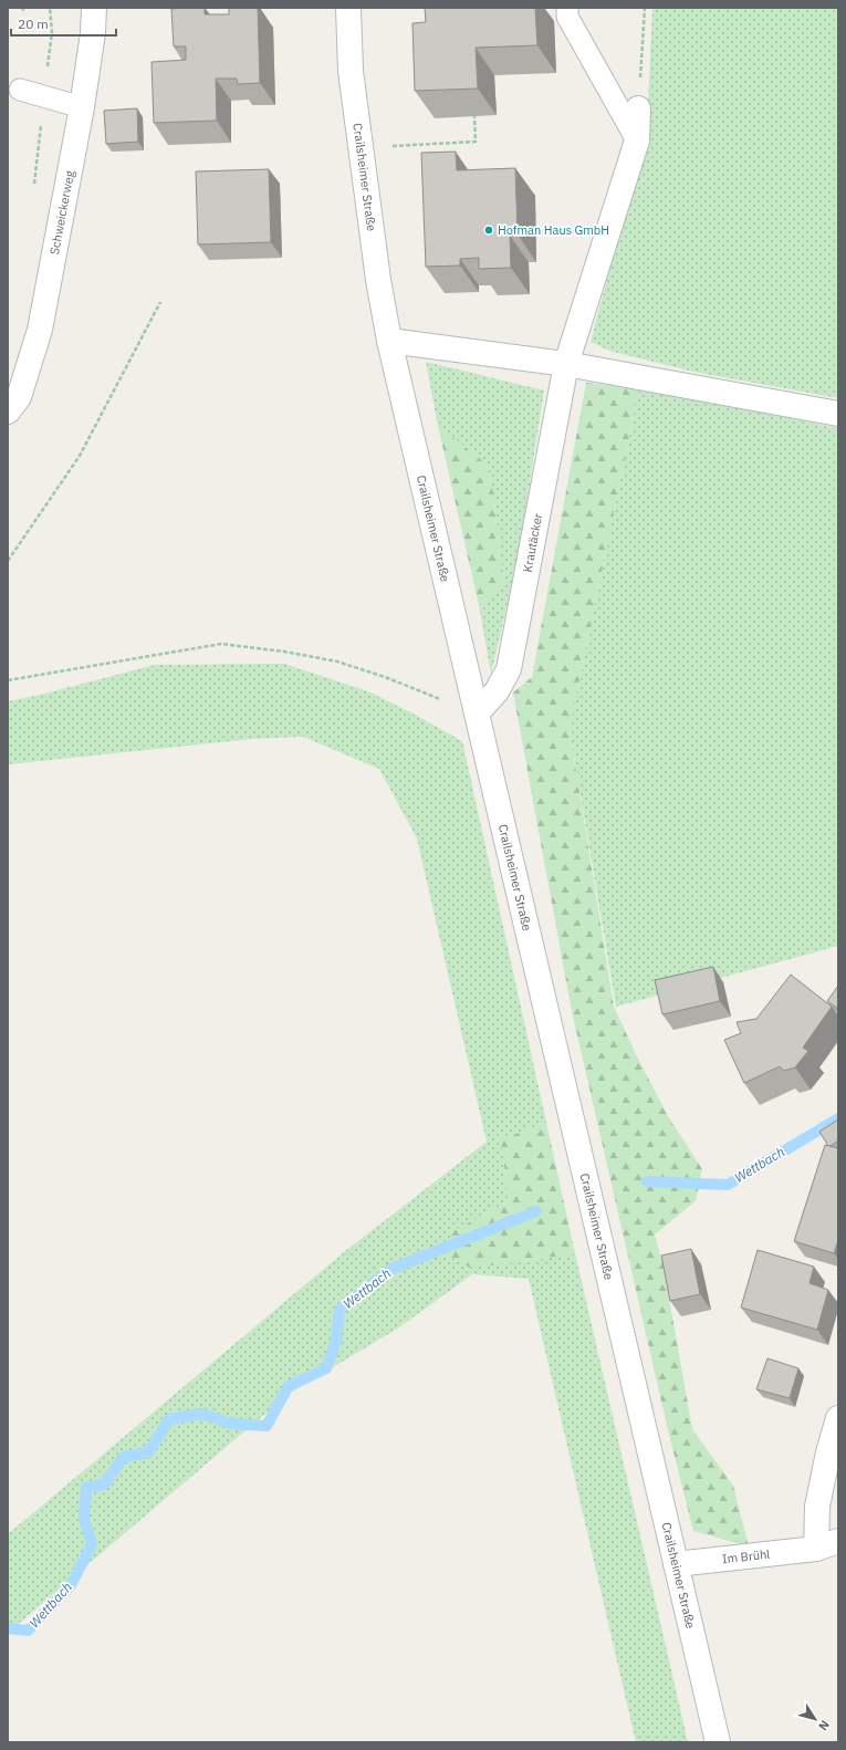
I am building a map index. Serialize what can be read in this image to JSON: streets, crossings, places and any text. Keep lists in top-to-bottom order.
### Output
{
  "streets": {
    "street": [
      "Crailsheimer Straße",
      "Schweickerweg",
      "Krautäcker",
      "Im Brühl"
    ]
  },
  "crossings": [
    ["Crailsheimer Straße", "Krautäcker"],
    ["Crailsheimer Straße", "Im Brühl"]
  ],
  "water": ["Wettbach"],
  "places": ["Hofman Haus GmbH"],
  "scale_bar": "20 m",
  "north": "bottom right"
}
